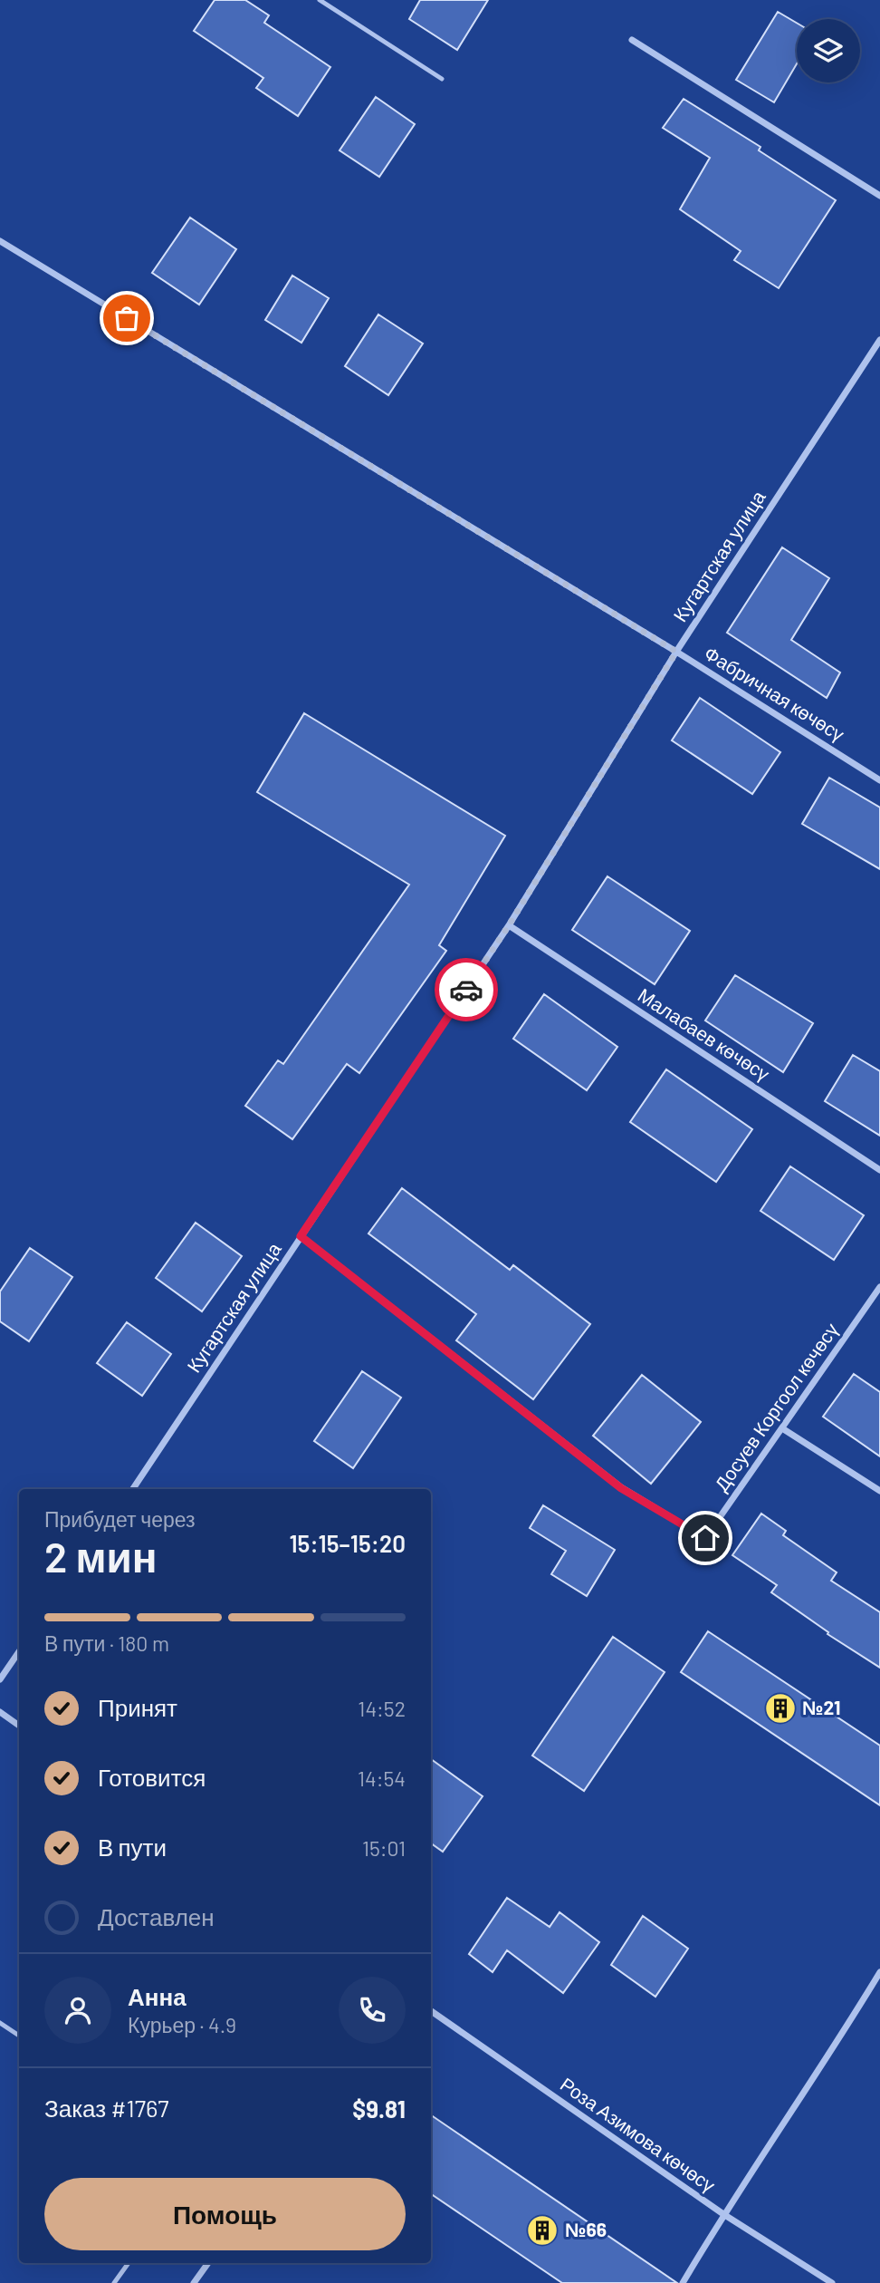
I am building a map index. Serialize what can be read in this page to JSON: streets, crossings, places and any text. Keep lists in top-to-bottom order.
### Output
{
  "streets": {
    "street": [
      "Кугартская улица",
      "Фабричная көчөсү",
      "Малабаев көчөсү",
      "Досуев Коргоол көчөсү",
      "Роза Азимова көчөсү"
    ]
  },
  "crossings": [
    ["Кугартская улица", "Фабричная көчөсү"],
    ["Кугартская улица", "Малабаев көчөсү"],
    ["Кугартская улица", "Досуев Коргоол көчөсү"]
  ],
  "places": {
    "building": ["№21", "№66"]
  },
  "page": {
    "heading": ["2 мин", "Прибудет через", "15:15–15:20"],
    "panel": [
      "Анна",
      "Курьер · 4.9",
      "Заказ #1767",
      "$9.81"
    ],
    "bar": "В пути · 180 m",
    "list": [
      ["Принят", "14:52"],
      ["Готовится", "14:54"],
      ["В пути", "15:01"],
      "Доставлен"
    ],
    "buttons": "Помощь"
  }
}
